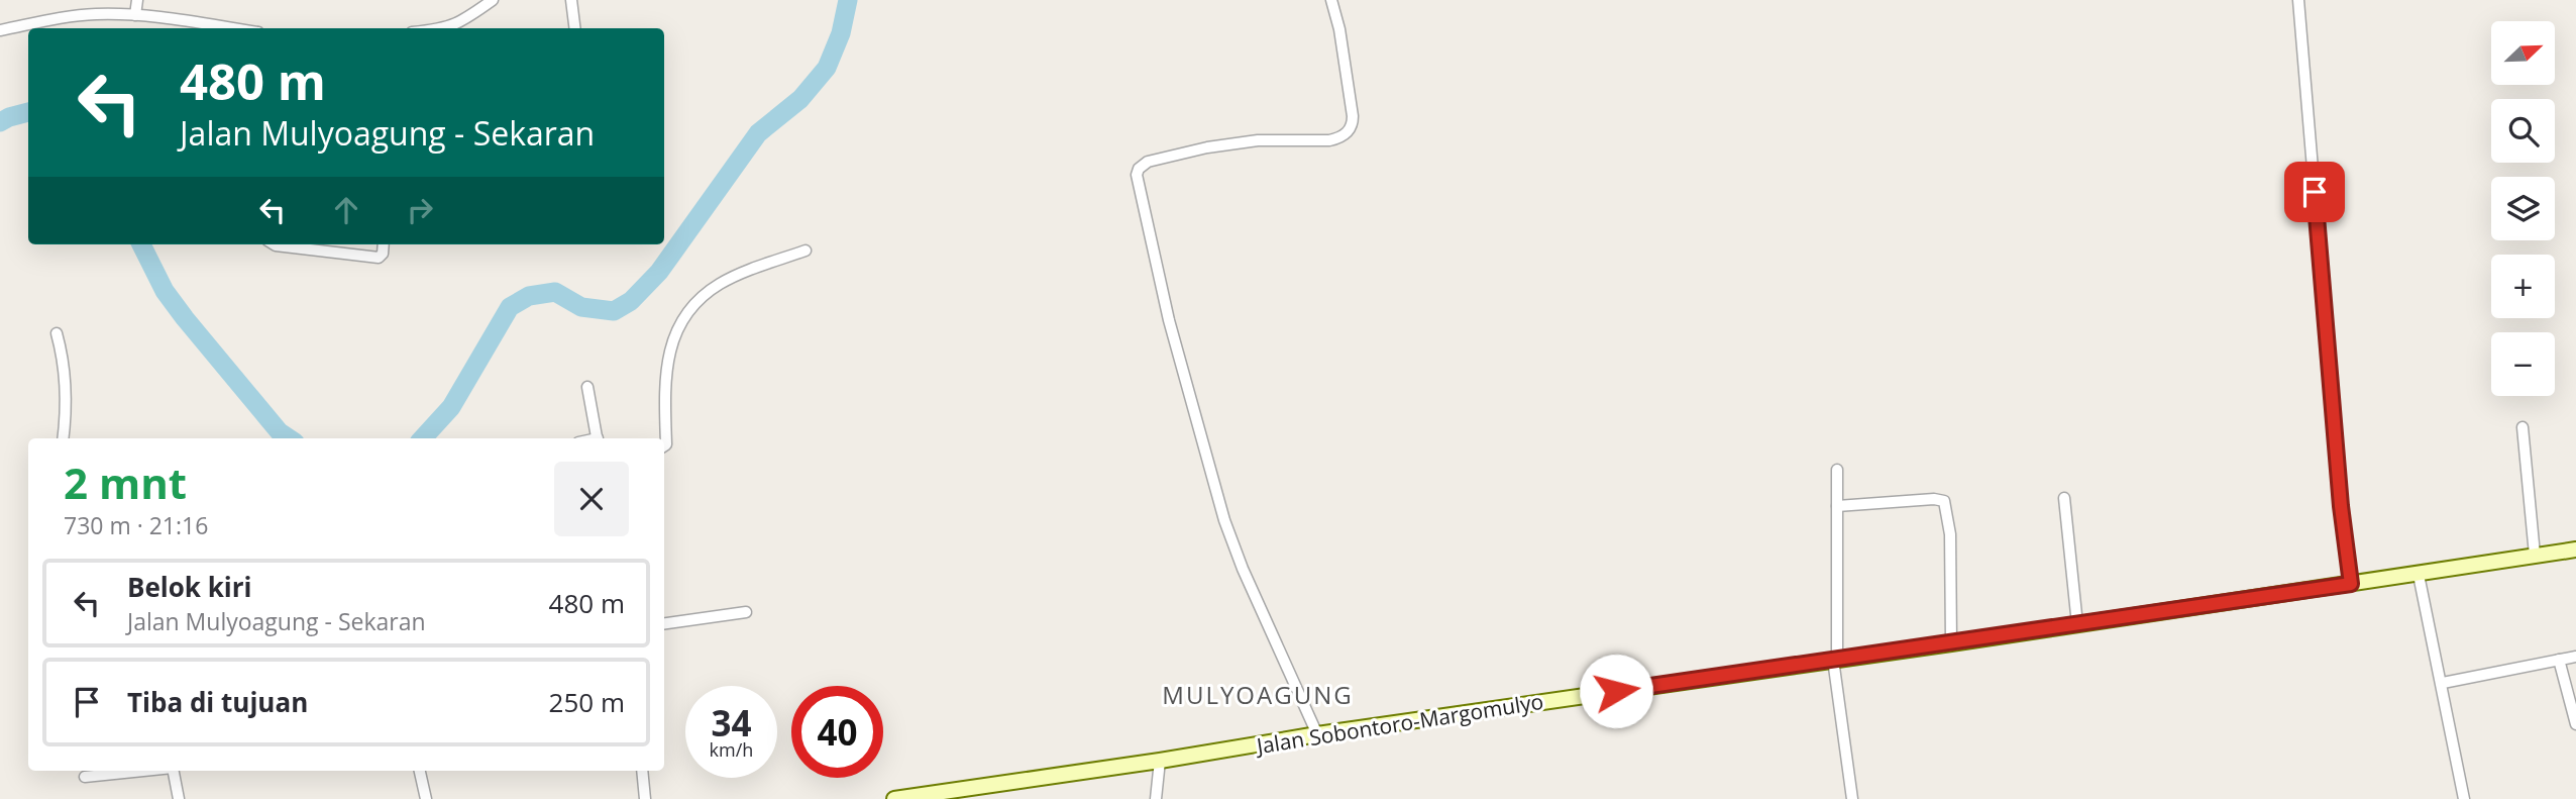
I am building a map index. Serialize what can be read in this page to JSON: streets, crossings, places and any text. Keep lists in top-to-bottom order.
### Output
{
  "streets": {
    "street": ["Jalan Sobontoro-Margomulyo"]
  },
  "districts": ["MULYOAGUNG"],
  "north": "top right",
  "page": {
    "map_buttons": ["+", "−"],
    "turn": ["480 m", "Jalan Mulyoagung - Sekaran"],
    "heading": ["2 mnt", "730 m · 21:16"],
    "list": [
      {
        "name": "Belok kiri",
        "note": "Jalan Mulyoagung - Sekaran",
        "value": "480 m"
      },
      {
        "name": "Tiba di tujuan",
        "value": "250 m"
      }
    ],
    "speed": "34 km/h",
    "limit": "40"
  }
}
